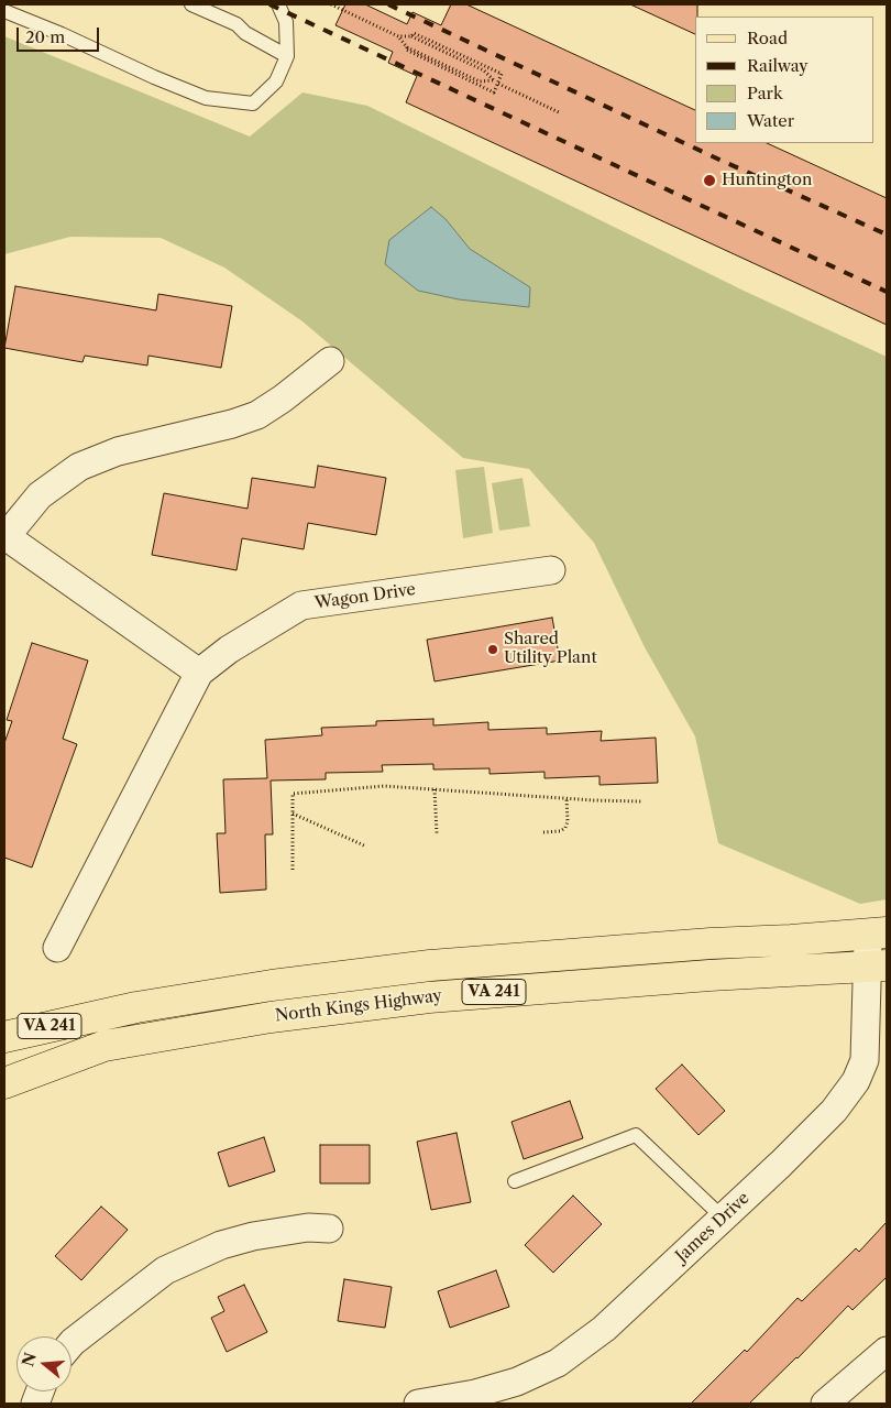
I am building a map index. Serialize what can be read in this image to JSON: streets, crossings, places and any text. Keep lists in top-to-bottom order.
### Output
{
  "streets": {
    "main road": ["VA 241", "North Kings Highway"],
    "street": ["Wagon Drive", "James Drive"]
  },
  "crossings": [
    ["North Kings Highway", "James Drive"]
  ],
  "places": ["Huntington", "Shared Utility Plant"],
  "legend": [
    "Road",
    "Railway",
    "Park",
    "Water"
  ],
  "scale_bar": "20 m",
  "north": "left"
}
